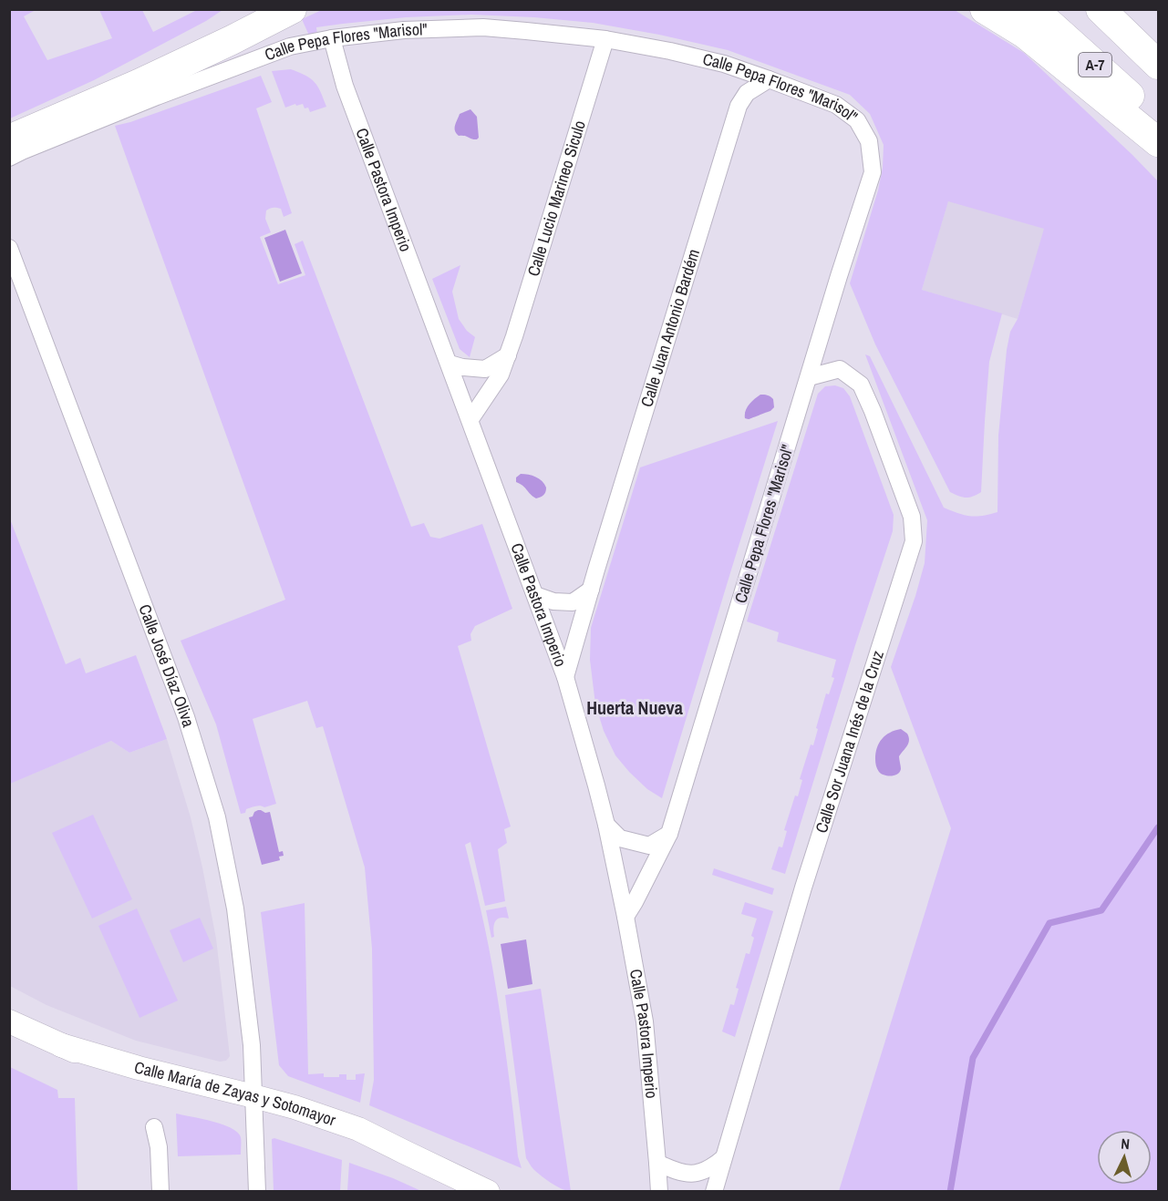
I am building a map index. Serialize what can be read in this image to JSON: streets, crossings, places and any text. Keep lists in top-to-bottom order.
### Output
{
  "streets": {
    "highway": ["A-7"],
    "street": [
      "Calle Pepa Flores \"Marisol\"",
      "Calle Pastora Imperio",
      "Calle Lucio Marineo Siculo",
      "Calle Juan Antonio Bardém",
      "Calle José Díaz Oliva",
      "Calle Sor Juana Inés de la Cruz",
      "Calle María de Zayas y Sotomayor"
    ]
  },
  "crossings": [
    ["Calle Pepa Flores \"Marisol\"", "Calle Pastora Imperio"],
    ["Calle Pepa Flores \"Marisol\"", "Calle Lucio Marineo Siculo"],
    ["Calle Pepa Flores \"Marisol\"", "Calle Juan Antonio Bardém"],
    ["Calle Pepa Flores \"Marisol\"", "Calle Sor Juana Inés de la Cruz"],
    ["Calle Pastora Imperio", "Calle Lucio Marineo Siculo"],
    ["Calle Pastora Imperio", "Calle Juan Antonio Bardém"],
    ["Calle José Díaz Oliva", "Calle María de Zayas y Sotomayor"]
  ],
  "districts": ["Huerta Nueva"],
  "north": "top"
}
